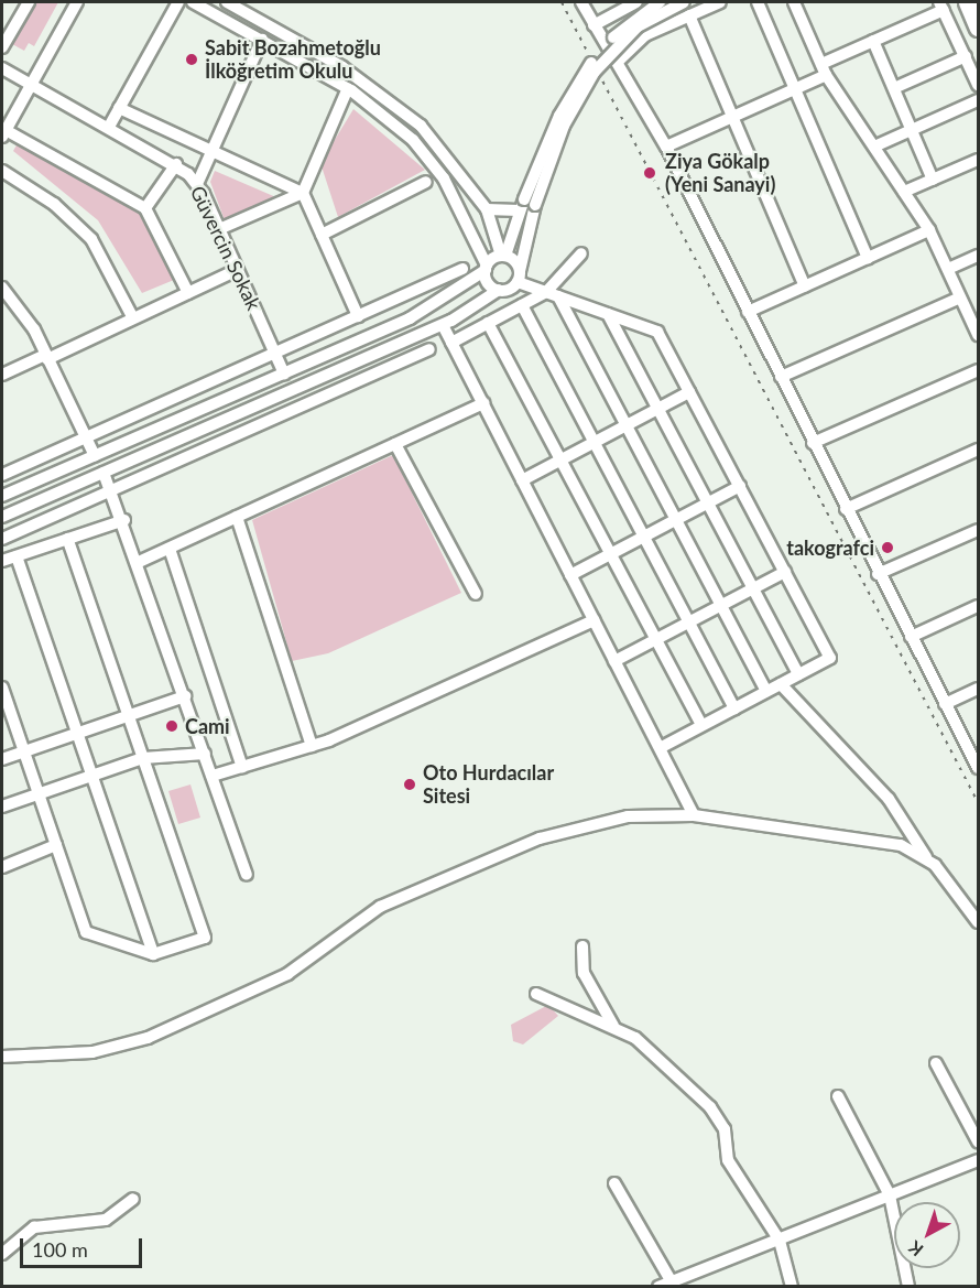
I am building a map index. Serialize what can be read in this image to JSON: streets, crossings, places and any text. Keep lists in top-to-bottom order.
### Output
{
  "streets": {
    "street": ["Güvercin Sokak"]
  },
  "places": [
    "Sabit Bozahmetoğlu İlköğretim Okulu",
    "Ziya Gökalp (Yeni Sanayi)",
    "takografci",
    "Cami",
    "Oto Hurdacılar Sitesi"
  ],
  "scale_bar": "100 m",
  "north": "bottom left"
}
